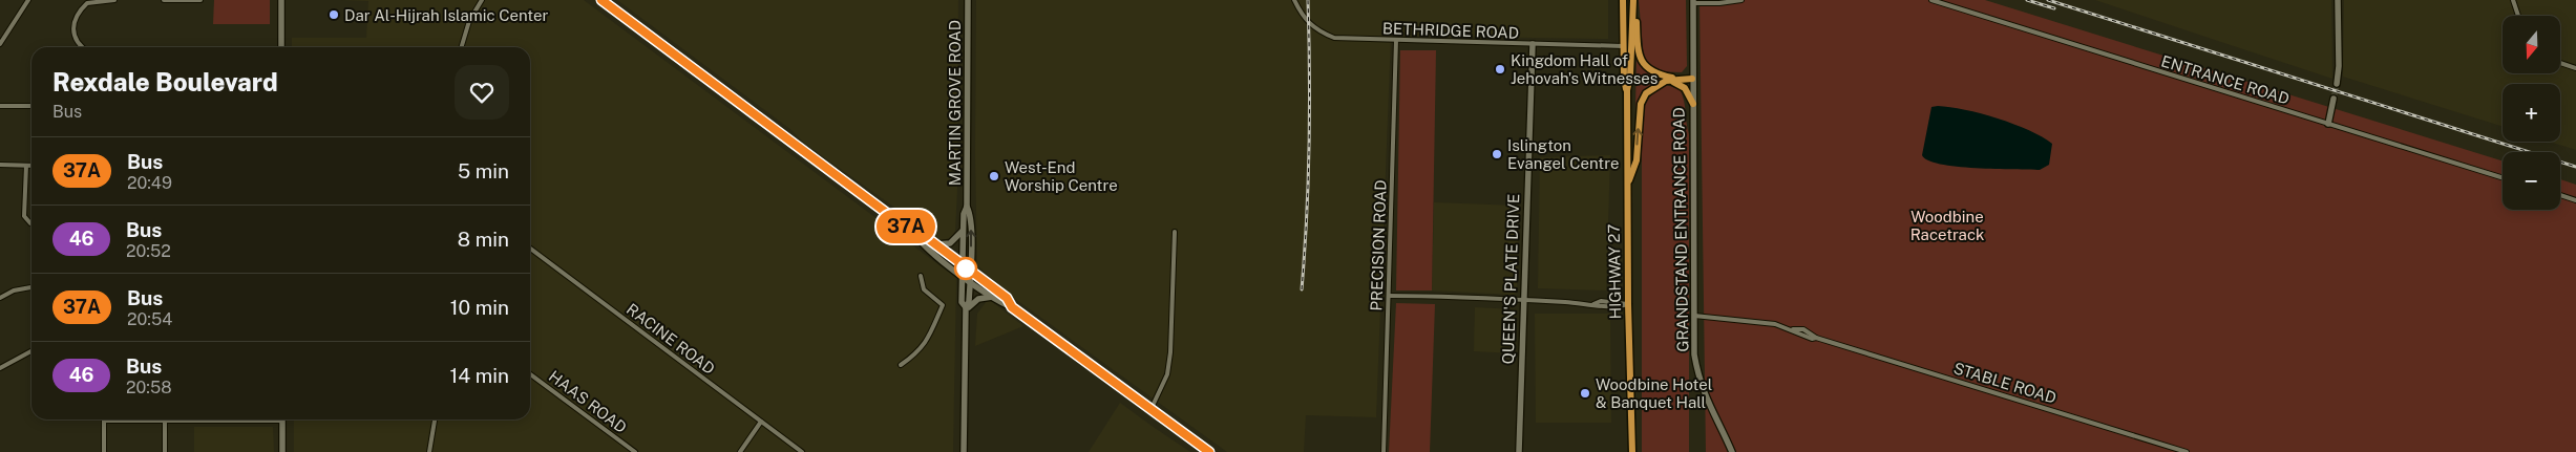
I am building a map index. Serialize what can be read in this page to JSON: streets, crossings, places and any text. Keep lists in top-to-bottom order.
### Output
{
  "streets": {
    "main road": [
      "MARTIN GROVE ROAD",
      "GRANDSTAND ENTRANCE ROAD",
      "HIGHWAY 27",
      "QUEEN'S PLATE DRIVE"
    ],
    "street": [
      "BETHRIDGE ROAD",
      "ENTRANCE ROAD",
      "PRECISION ROAD",
      "RACINE ROAD",
      "STABLE ROAD",
      "HAAS ROAD"
    ]
  },
  "crossings": [
    ["BETHRIDGE ROAD", "PRECISION ROAD"],
    ["BETHRIDGE ROAD", "HIGHWAY 27"],
    ["BETHRIDGE ROAD", "QUEEN'S PLATE DRIVE"],
    ["GRANDSTAND ENTRANCE ROAD", "STABLE ROAD"]
  ],
  "parks": ["Woodbine Racetrack"],
  "places": [
    "Dar Al-Hijrah Islamic Center",
    "Kingdom Hall of Jehovah's Witnesses",
    "Islington Evangel Centre",
    "West-End Worship Centre",
    "Woodbine Hotel & Banquet Hall"
  ],
  "lines": ["bus line 37A"],
  "north": "bottom",
  "page": {
    "on_map": "37A",
    "map_buttons": ["+", "−"],
    "heading": ["Rexdale Boulevard", "Bus"],
    "list": [
      {
        "mark": "37A",
        "name": "Bus",
        "note": "20:49",
        "value": "5 min"
      },
      {
        "mark": "46",
        "name": "Bus",
        "note": "20:52",
        "value": "8 min"
      },
      {
        "mark": "37A",
        "name": "Bus",
        "note": "20:54",
        "value": "10 min"
      },
      {
        "mark": "46",
        "name": "Bus",
        "note": "20:58",
        "value": "14 min"
      }
    ]
  }
}
